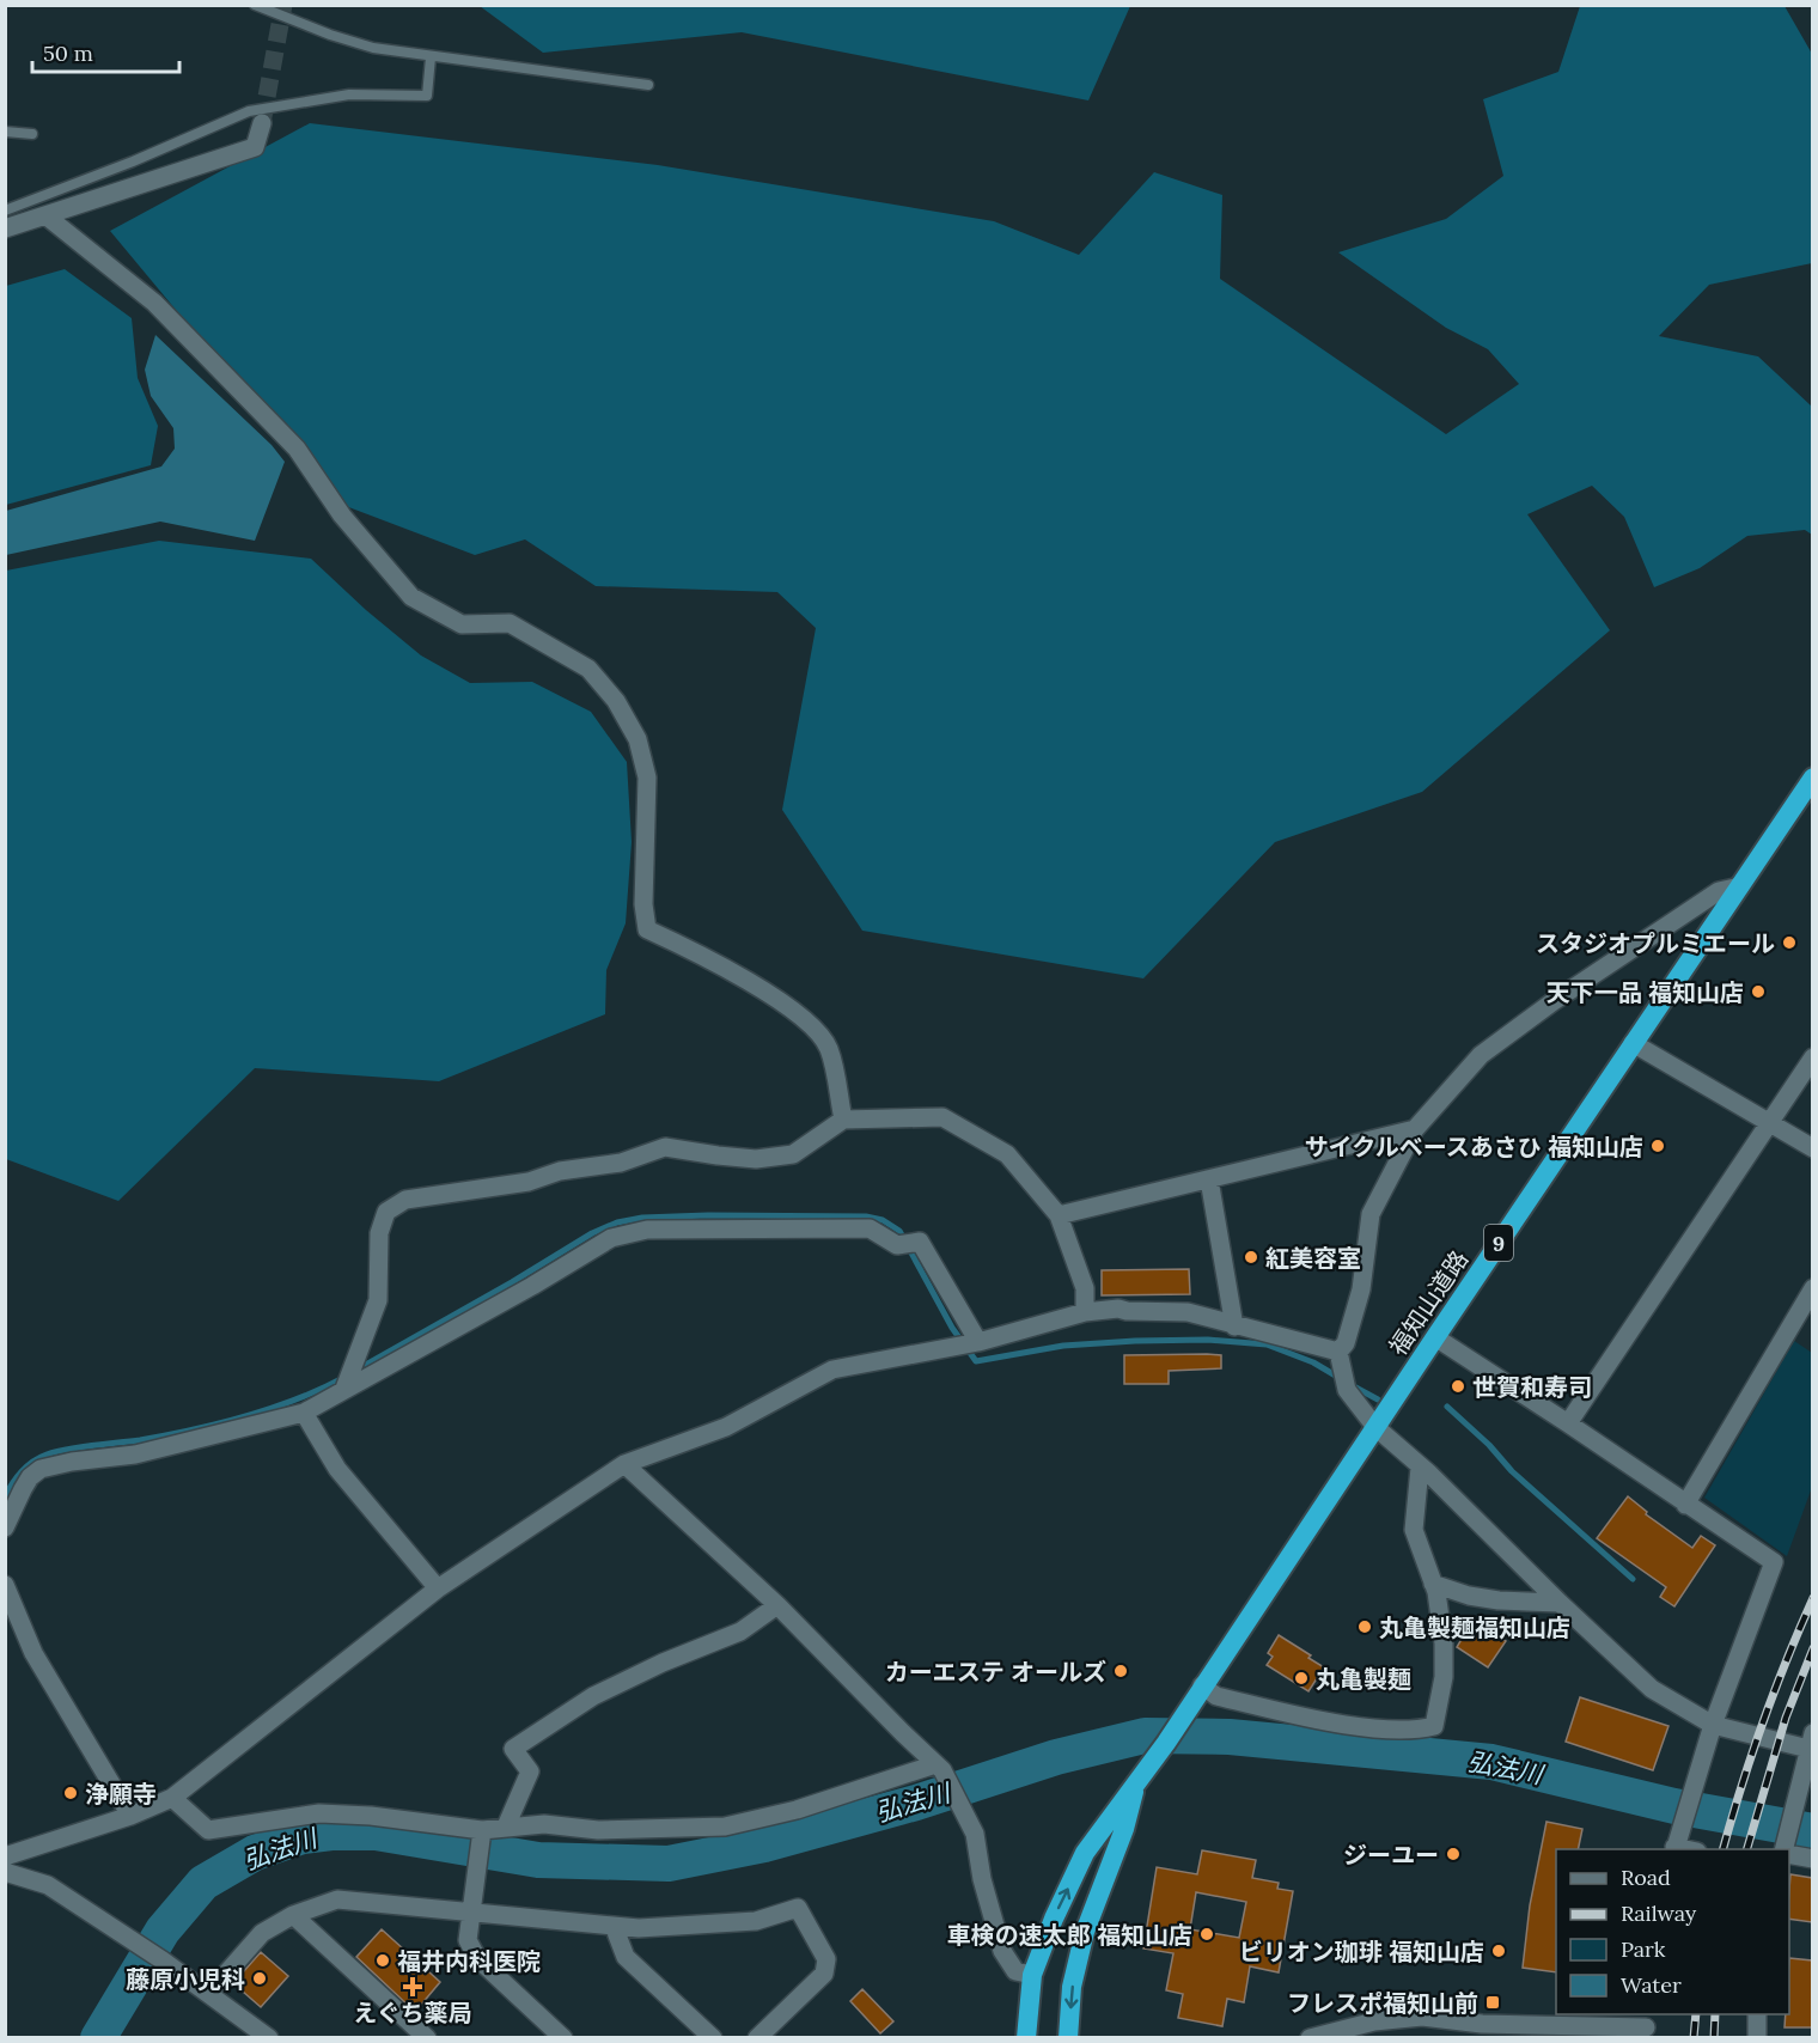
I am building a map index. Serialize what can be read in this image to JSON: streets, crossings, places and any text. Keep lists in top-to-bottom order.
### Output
{
  "streets": {
    "highway": ["9", "福知山道路"]
  },
  "water": ["弘法川"],
  "places": {
    "other": [
      "スタジオプルミエール",
      "天下一品 福知山店",
      "サイクルベースあさひ 福知山店",
      "紅美容室",
      "世賀和寿司",
      "丸亀製麺福知山店",
      "カーエステ オールズ",
      "丸亀製麺",
      "浄願寺",
      "ジーユー",
      "車検の速太郎 福知山店",
      "ビリオン珈琲 福知山店",
      "福井内科医院",
      "藤原小児科"
    ],
    "health": ["えぐち薬局"],
    "transit": ["フレスポ福知山前"]
  },
  "legend": [
    "Road",
    "Railway",
    "Park",
    "Water"
  ],
  "scale_bar": "50 m"
}
